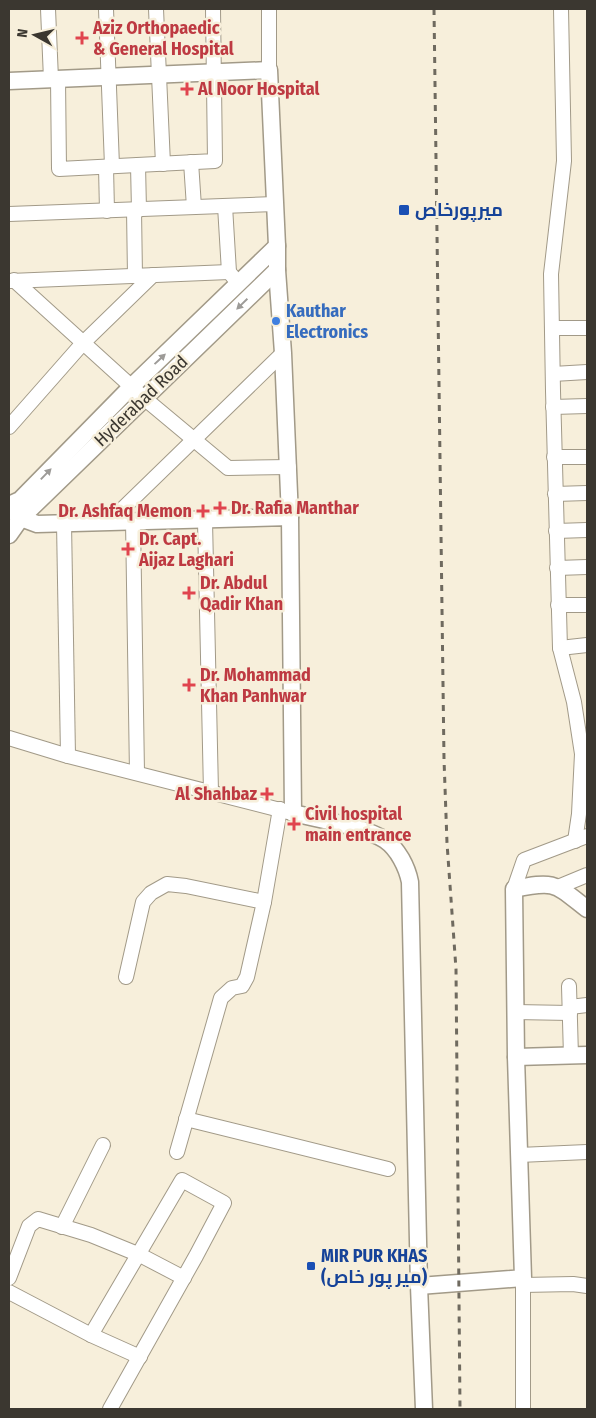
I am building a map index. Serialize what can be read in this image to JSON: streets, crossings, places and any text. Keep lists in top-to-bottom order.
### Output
{
  "streets": {
    "main road": ["Hyderabad Road"]
  },
  "places": {
    "health": [
      "Aziz Orthopaedic & General Hospital",
      "Al Noor Hospital",
      "Dr. Rafia Manthar",
      "Dr. Ashfaq Memon",
      "Dr. Capt. Aijaz Laghari",
      "Dr. Abdul Qadir Khan",
      "Dr. Mohammad Khan Panhwar",
      "Al Shahbaz",
      "Civil hospital main entrance"
    ],
    "transit": ["ميرپورخاص", "MIR PUR KHAS (میر پور خاص)"],
    "other": ["Kauthar Electronics"]
  },
  "north": "left"
}
